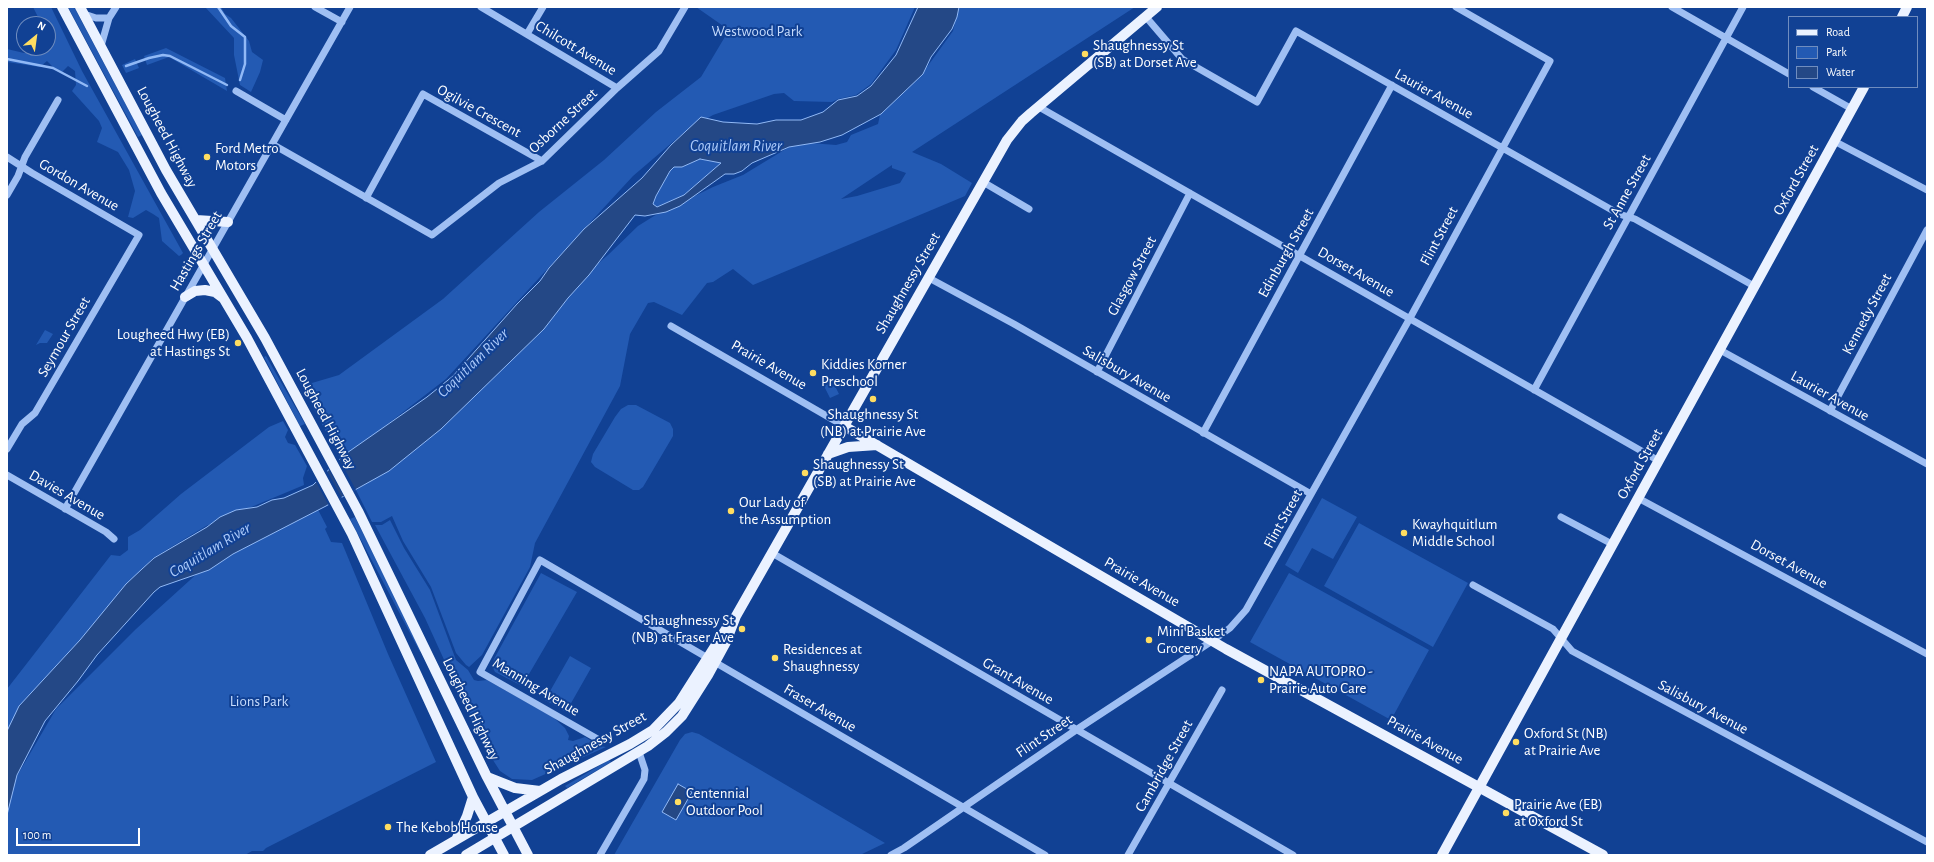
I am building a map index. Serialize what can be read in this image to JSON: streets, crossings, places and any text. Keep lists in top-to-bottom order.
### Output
{
  "streets": {
    "main road": [
      "Lougheed Highway",
      "Oxford Street",
      "Shaughnessy Street",
      "Prairie Avenue"
    ],
    "street": [
      "Chilcott Avenue",
      "Laurier Avenue",
      "Ogilvie Crescent",
      "Osborne Street",
      "Gordon Avenue",
      "St Anne Street",
      "Flint Street",
      "Hastings Street",
      "Edinburgh Street",
      "Dorset Avenue",
      "Glasgow Street",
      "Kennedy Street",
      "Seymour Street",
      "Salisbury Avenue",
      "Davies Avenue",
      "Grant Avenue",
      "Manning Avenue",
      "Fraser Avenue",
      "Cambridge Street"
    ]
  },
  "crossings": [
    ["Chilcott Avenue", "Osborne Street"],
    ["Laurier Avenue", "Oxford Street"],
    ["Laurier Avenue", "St Anne Street"],
    ["Laurier Avenue", "Flint Street"],
    ["Laurier Avenue", "Edinburgh Street"],
    ["Laurier Avenue", "Shaughnessy Street"],
    ["Laurier Avenue", "Kennedy Street"],
    ["Ogilvie Crescent", "Osborne Street"],
    ["Osborne Street", "Hastings Street"],
    ["Lougheed Highway", "Hastings Street"],
    ["Lougheed Highway", "Shaughnessy Street"],
    ["Oxford Street", "Dorset Avenue"],
    ["Oxford Street", "Prairie Avenue"],
    ["Oxford Street", "Salisbury Avenue"],
    ["Gordon Avenue", "Seymour Street"],
    ["St Anne Street", "Dorset Avenue"],
    ["Flint Street", "Dorset Avenue"],
    ["Flint Street", "Prairie Avenue"],
    ["Flint Street", "Salisbury Avenue"],
    ["Flint Street", "Grant Avenue"],
    ["Flint Street", "Fraser Avenue"],
    ["Hastings Street", "Davies Avenue"],
    ["Edinburgh Street", "Dorset Avenue"],
    ["Edinburgh Street", "Salisbury Avenue"],
    ["Dorset Avenue", "Glasgow Street"],
    ["Dorset Avenue", "Shaughnessy Street"],
    ["Glasgow Street", "Salisbury Avenue"],
    ["Shaughnessy Street", "Prairie Avenue"],
    ["Shaughnessy Street", "Salisbury Avenue"],
    ["Shaughnessy Street", "Grant Avenue"],
    ["Shaughnessy Street", "Fraser Avenue"],
    ["Grant Avenue", "Cambridge Street"],
    ["Manning Avenue", "Fraser Avenue"]
  ],
  "water": ["Coquitlam River"],
  "parks": ["Westwood Park", "Lions Park"],
  "places": [
    "Shaughnessy St (SB) at Dorset Ave",
    "Ford Metro Motors",
    "Lougheed Hwy (EB) at Hastings St",
    "Kiddies Korner Preschool",
    "Shaughnessy St (NB) at Prairie Ave",
    "Shaughnessy St (SB) at Prairie Ave",
    "Our Lady of the Assumption",
    "Kwayhquitlum Middle School",
    "Shaughnessy St (NB) at Fraser Ave",
    "Mini Basket Grocery",
    "Residences at Shaughnessy",
    "NAPA AUTOPRO - Prairie Auto Care",
    "Oxford St (NB) at Prairie Ave",
    "Centennial Outdoor Pool",
    "Prairie Ave (EB) at Oxford St",
    "The Kebob House"
  ],
  "legend": ["Road", "Park", "Water"],
  "scale_bar": "100 m",
  "north": "top right"
}
